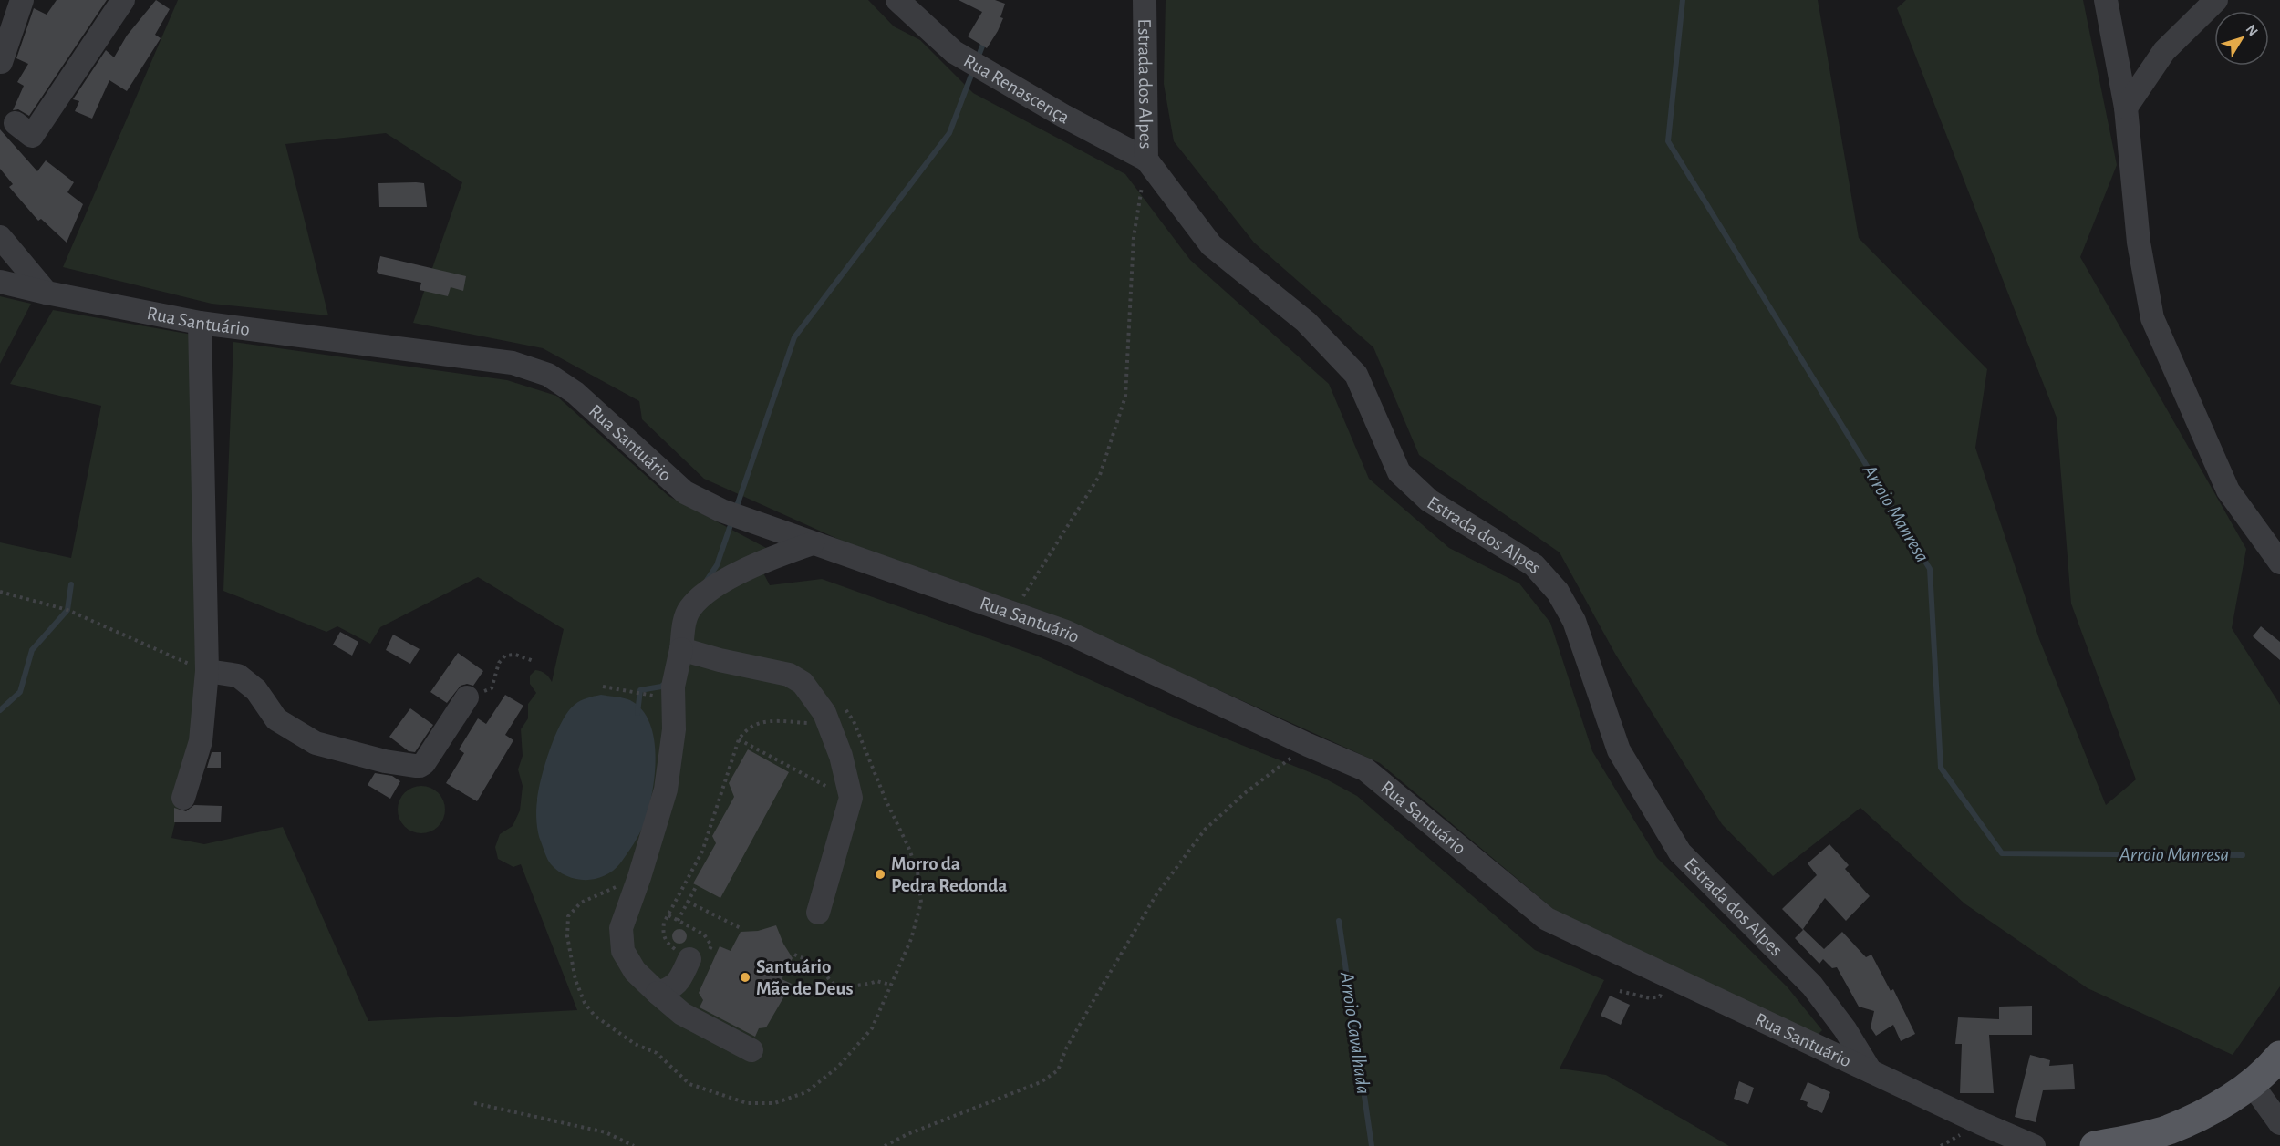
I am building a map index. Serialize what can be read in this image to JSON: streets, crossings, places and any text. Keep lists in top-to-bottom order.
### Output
{
  "streets": {
    "street": ["Estrada dos Alpes", "Rua Renascença", "Rua Santuário"]
  },
  "crossings": [
    ["Estrada dos Alpes", "Rua Renascença"],
    ["Estrada dos Alpes", "Rua Santuário"]
  ],
  "water": ["Arroio Manresa", "Arroio Cavalhada"],
  "places": ["Morro da Pedra Redonda", "Santuário Mãe de Deus"],
  "north": "top right"
}
